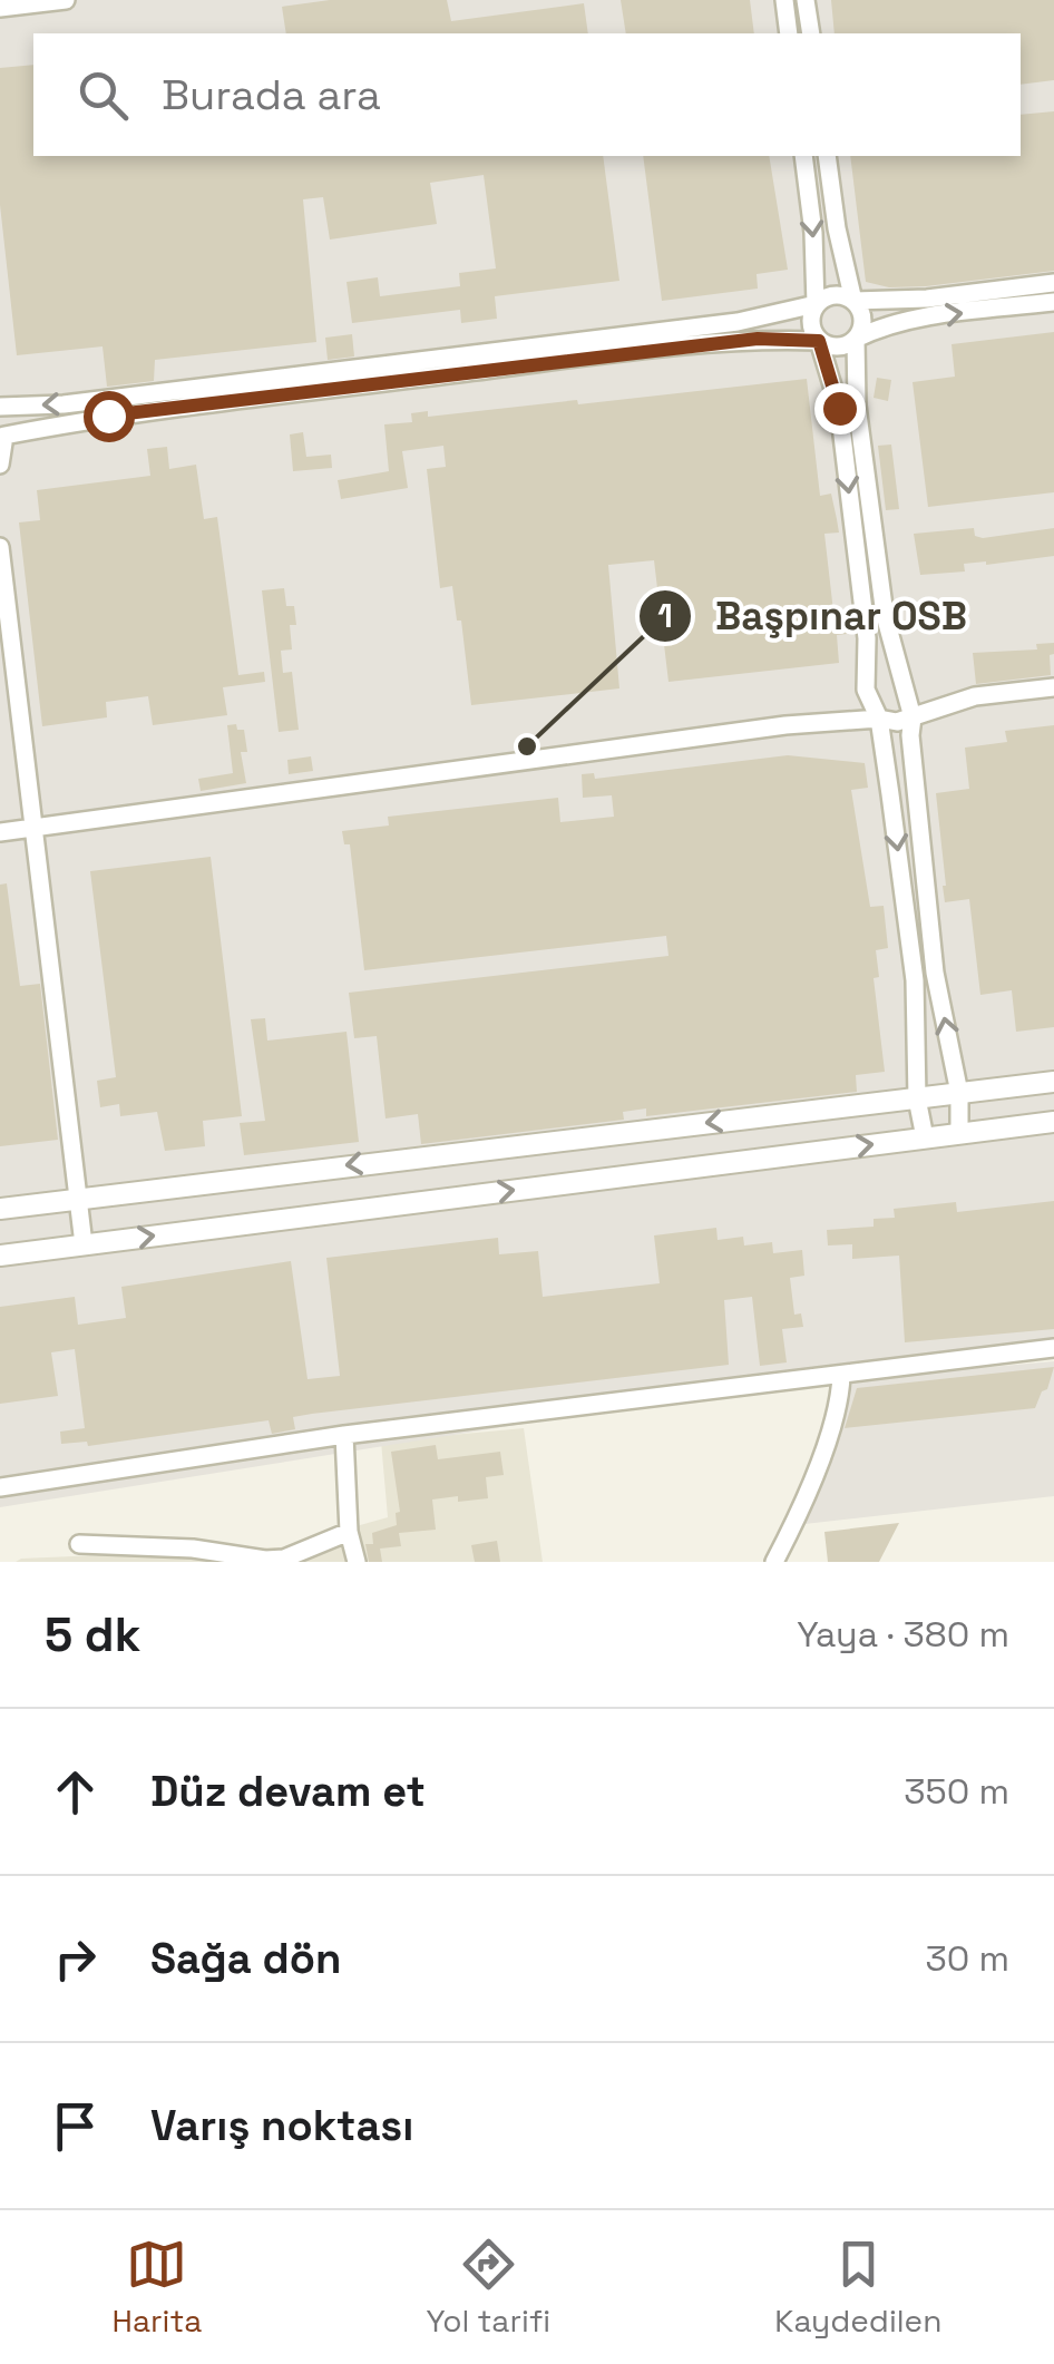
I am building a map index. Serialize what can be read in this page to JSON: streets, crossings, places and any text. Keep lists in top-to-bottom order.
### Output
{
  "places": ["Başpınar OSB"],
  "page": {
    "search": "Burada ara",
    "heading": ["5 dk", "Yaya · 380 m"],
    "list": [
      ["Düz devam et", "350 m"],
      ["Sağa dön", "30 m"],
      "Varış noktası"
    ],
    "nav": ["Harita", "Yol tarifi", "Kaydedilen"]
  }
}
